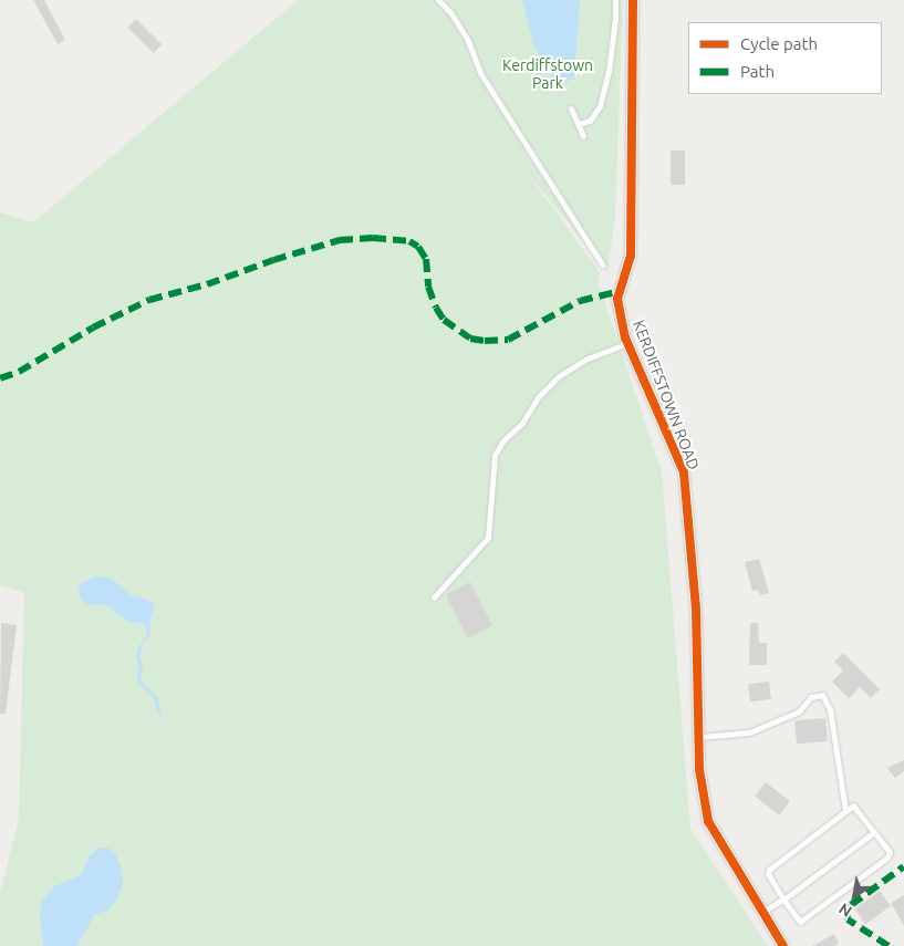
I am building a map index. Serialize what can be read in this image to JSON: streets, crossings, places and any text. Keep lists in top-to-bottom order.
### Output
{
  "streets": {
    "street": ["KERDIFFSTOWN ROAD"]
  },
  "parks": ["Kerdiffstown Park"],
  "legend": ["Cycle path", "Path"],
  "north": "bottom left"
}
